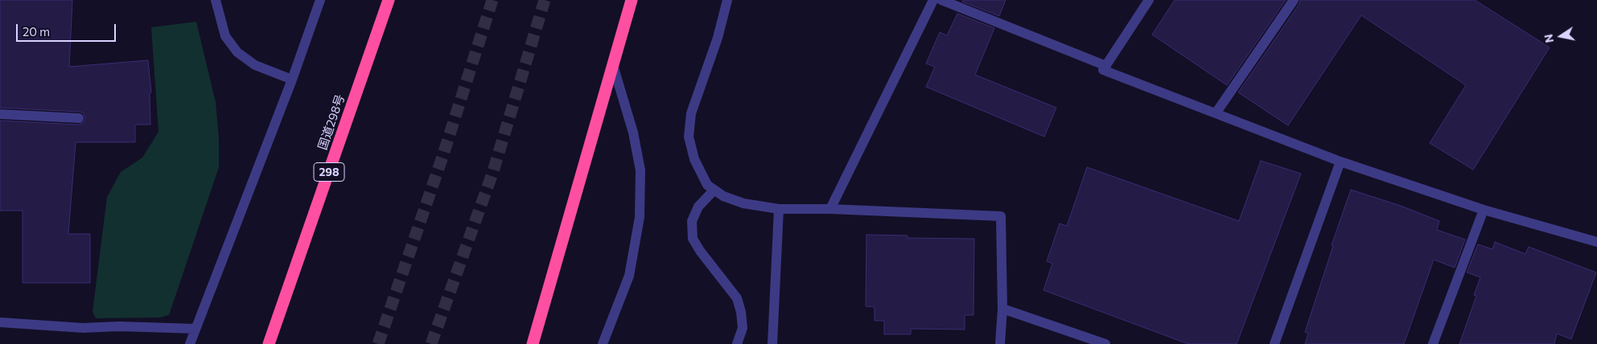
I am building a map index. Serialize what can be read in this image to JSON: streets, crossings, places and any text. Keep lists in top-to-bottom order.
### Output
{
  "streets": {
    "highway": ["国道298号", "298"]
  },
  "scale_bar": "20 m",
  "north": "left"
}
